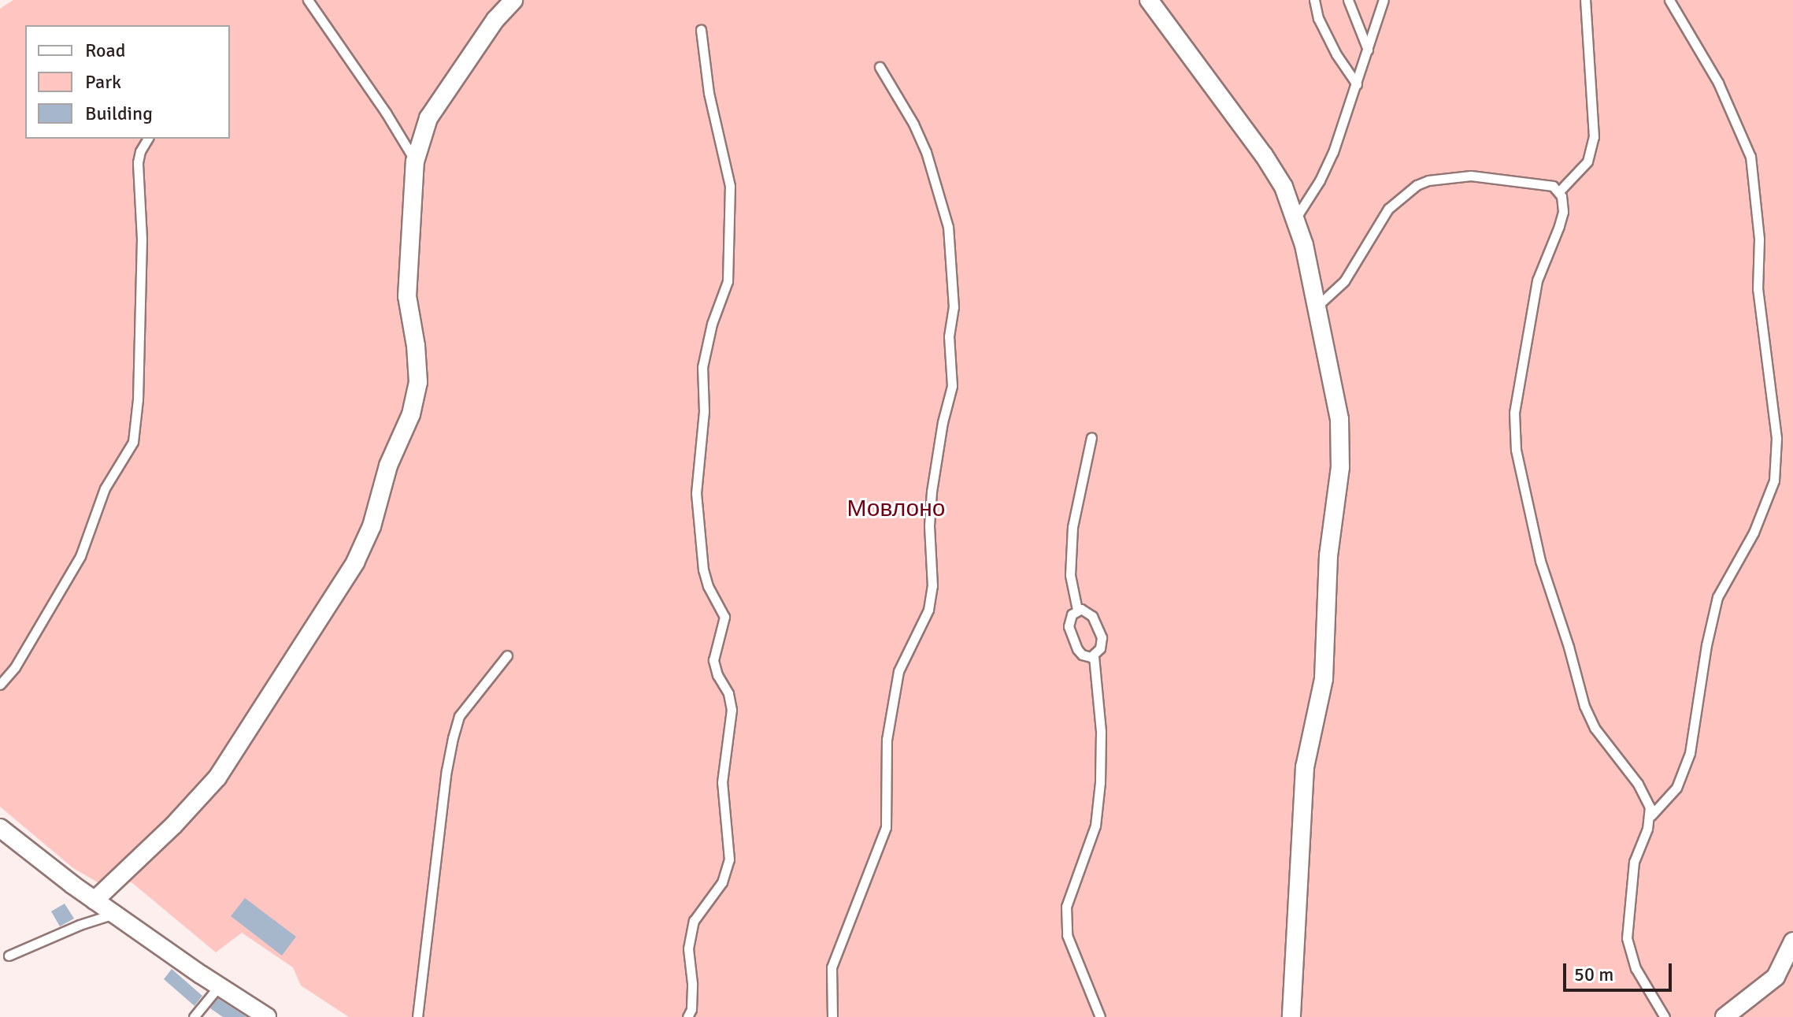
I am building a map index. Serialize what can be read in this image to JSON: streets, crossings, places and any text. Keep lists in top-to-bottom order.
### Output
{
  "parks": ["Мовлоно"],
  "legend": ["Road", "Park", "Building"],
  "scale_bar": "50 m"
}
